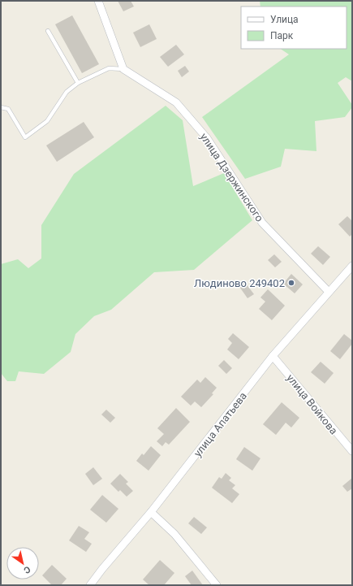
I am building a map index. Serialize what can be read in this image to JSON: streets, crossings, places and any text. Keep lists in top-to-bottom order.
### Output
{
  "streets": {
    "street": ["улица Дзержинского", "улица Войкова", "улица Апатьева"]
  },
  "crossings": [
    ["улица Дзержинского", "улица Апатьева"],
    ["улица Войкова", "улица Апатьева"]
  ],
  "places": ["Людиново 249402"],
  "legend": ["Улица", "Парк"],
  "north": "bottom right"
}
